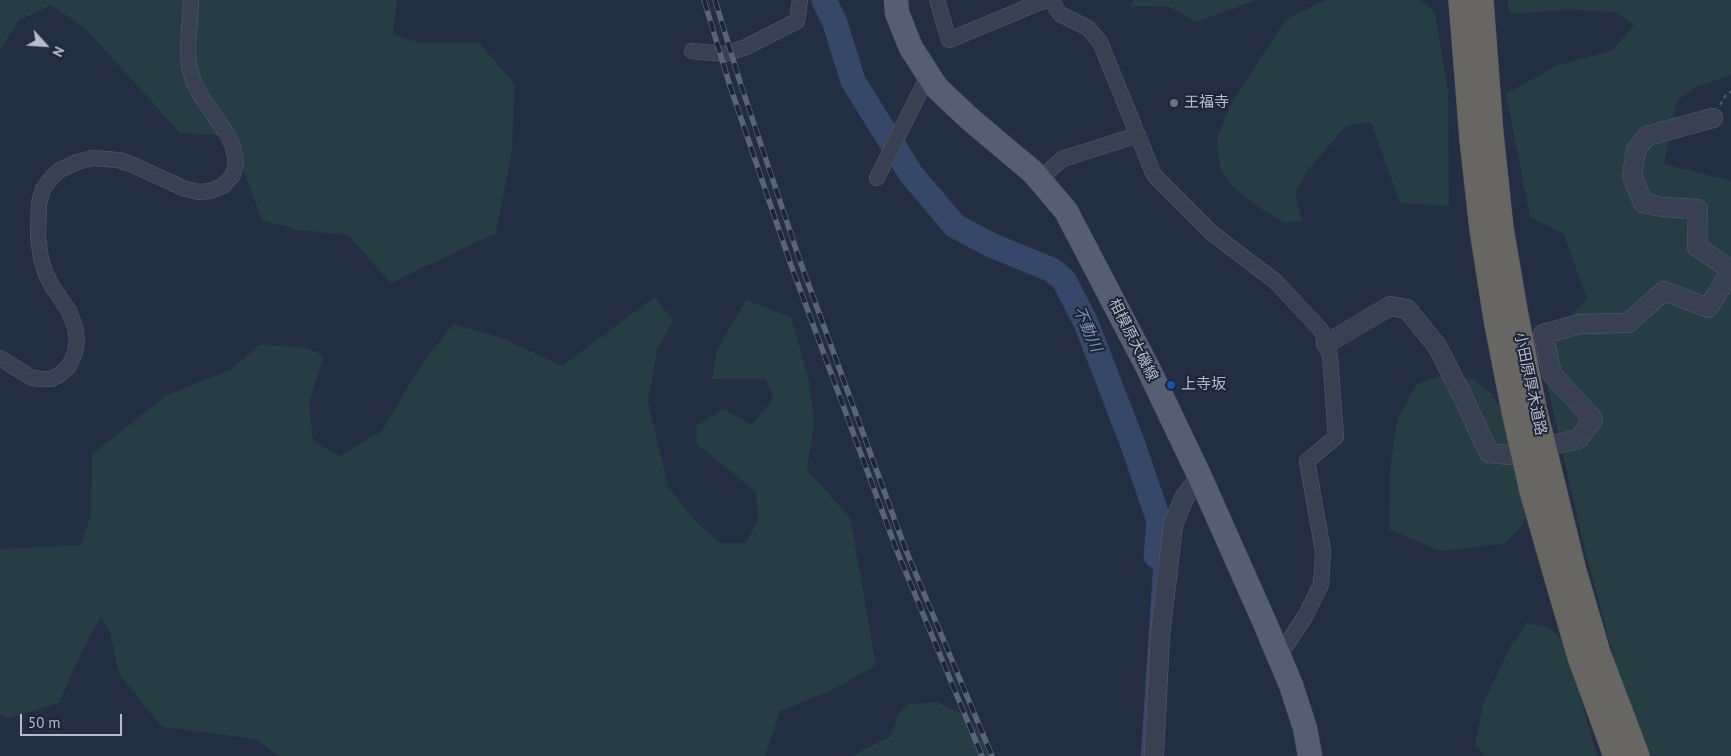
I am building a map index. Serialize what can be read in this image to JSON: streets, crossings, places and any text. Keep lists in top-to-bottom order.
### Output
{
  "streets": {
    "highway": ["小田原厚木道路"],
    "main road": ["相模原大磯線"]
  },
  "water": ["不動川"],
  "places": ["王福寺", "上寺坂"],
  "scale_bar": "50 m",
  "north": "bottom right"
}
